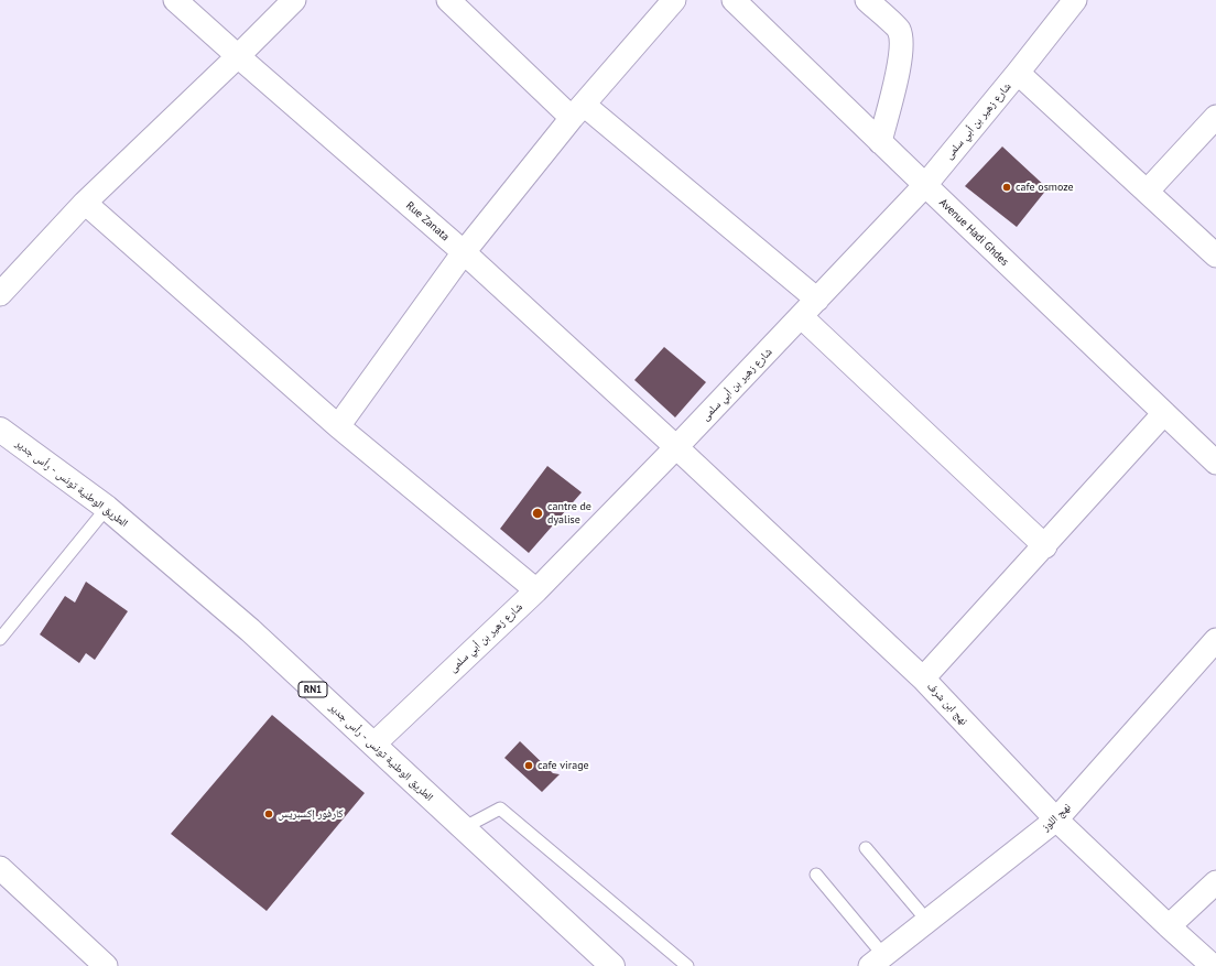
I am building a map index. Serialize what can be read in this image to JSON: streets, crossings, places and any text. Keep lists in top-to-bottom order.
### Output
{
  "streets": {
    "main road": ["الطريق الوطنية تونس - رأس جدير", "RN1"],
    "street": [
      "شارع زهير بن أبي سلمى",
      "Rue Zanata",
      "Avenue Hadi Ghdes",
      "نهج ابن شرف",
      "نهج اللوز"
    ]
  },
  "crossings": [
    ["شارع زهير بن أبي سلمى", "Rue Zanata"],
    ["شارع زهير بن أبي سلمى", "Avenue Hadi Ghdes"],
    ["شارع زهير بن أبي سلمى", "الطريق الوطنية تونس - رأس جدير"],
    ["شارع زهير بن أبي سلمى", "نهج ابن شرف"],
    ["Rue Zanata", "نهج ابن شرف"],
    ["نهج ابن شرف", "نهج اللوز"]
  ],
  "places": [
    "cafe osmoze",
    "cantre de dyalise",
    "cafe virage",
    "كارفور إكسبريس"
  ]
}
